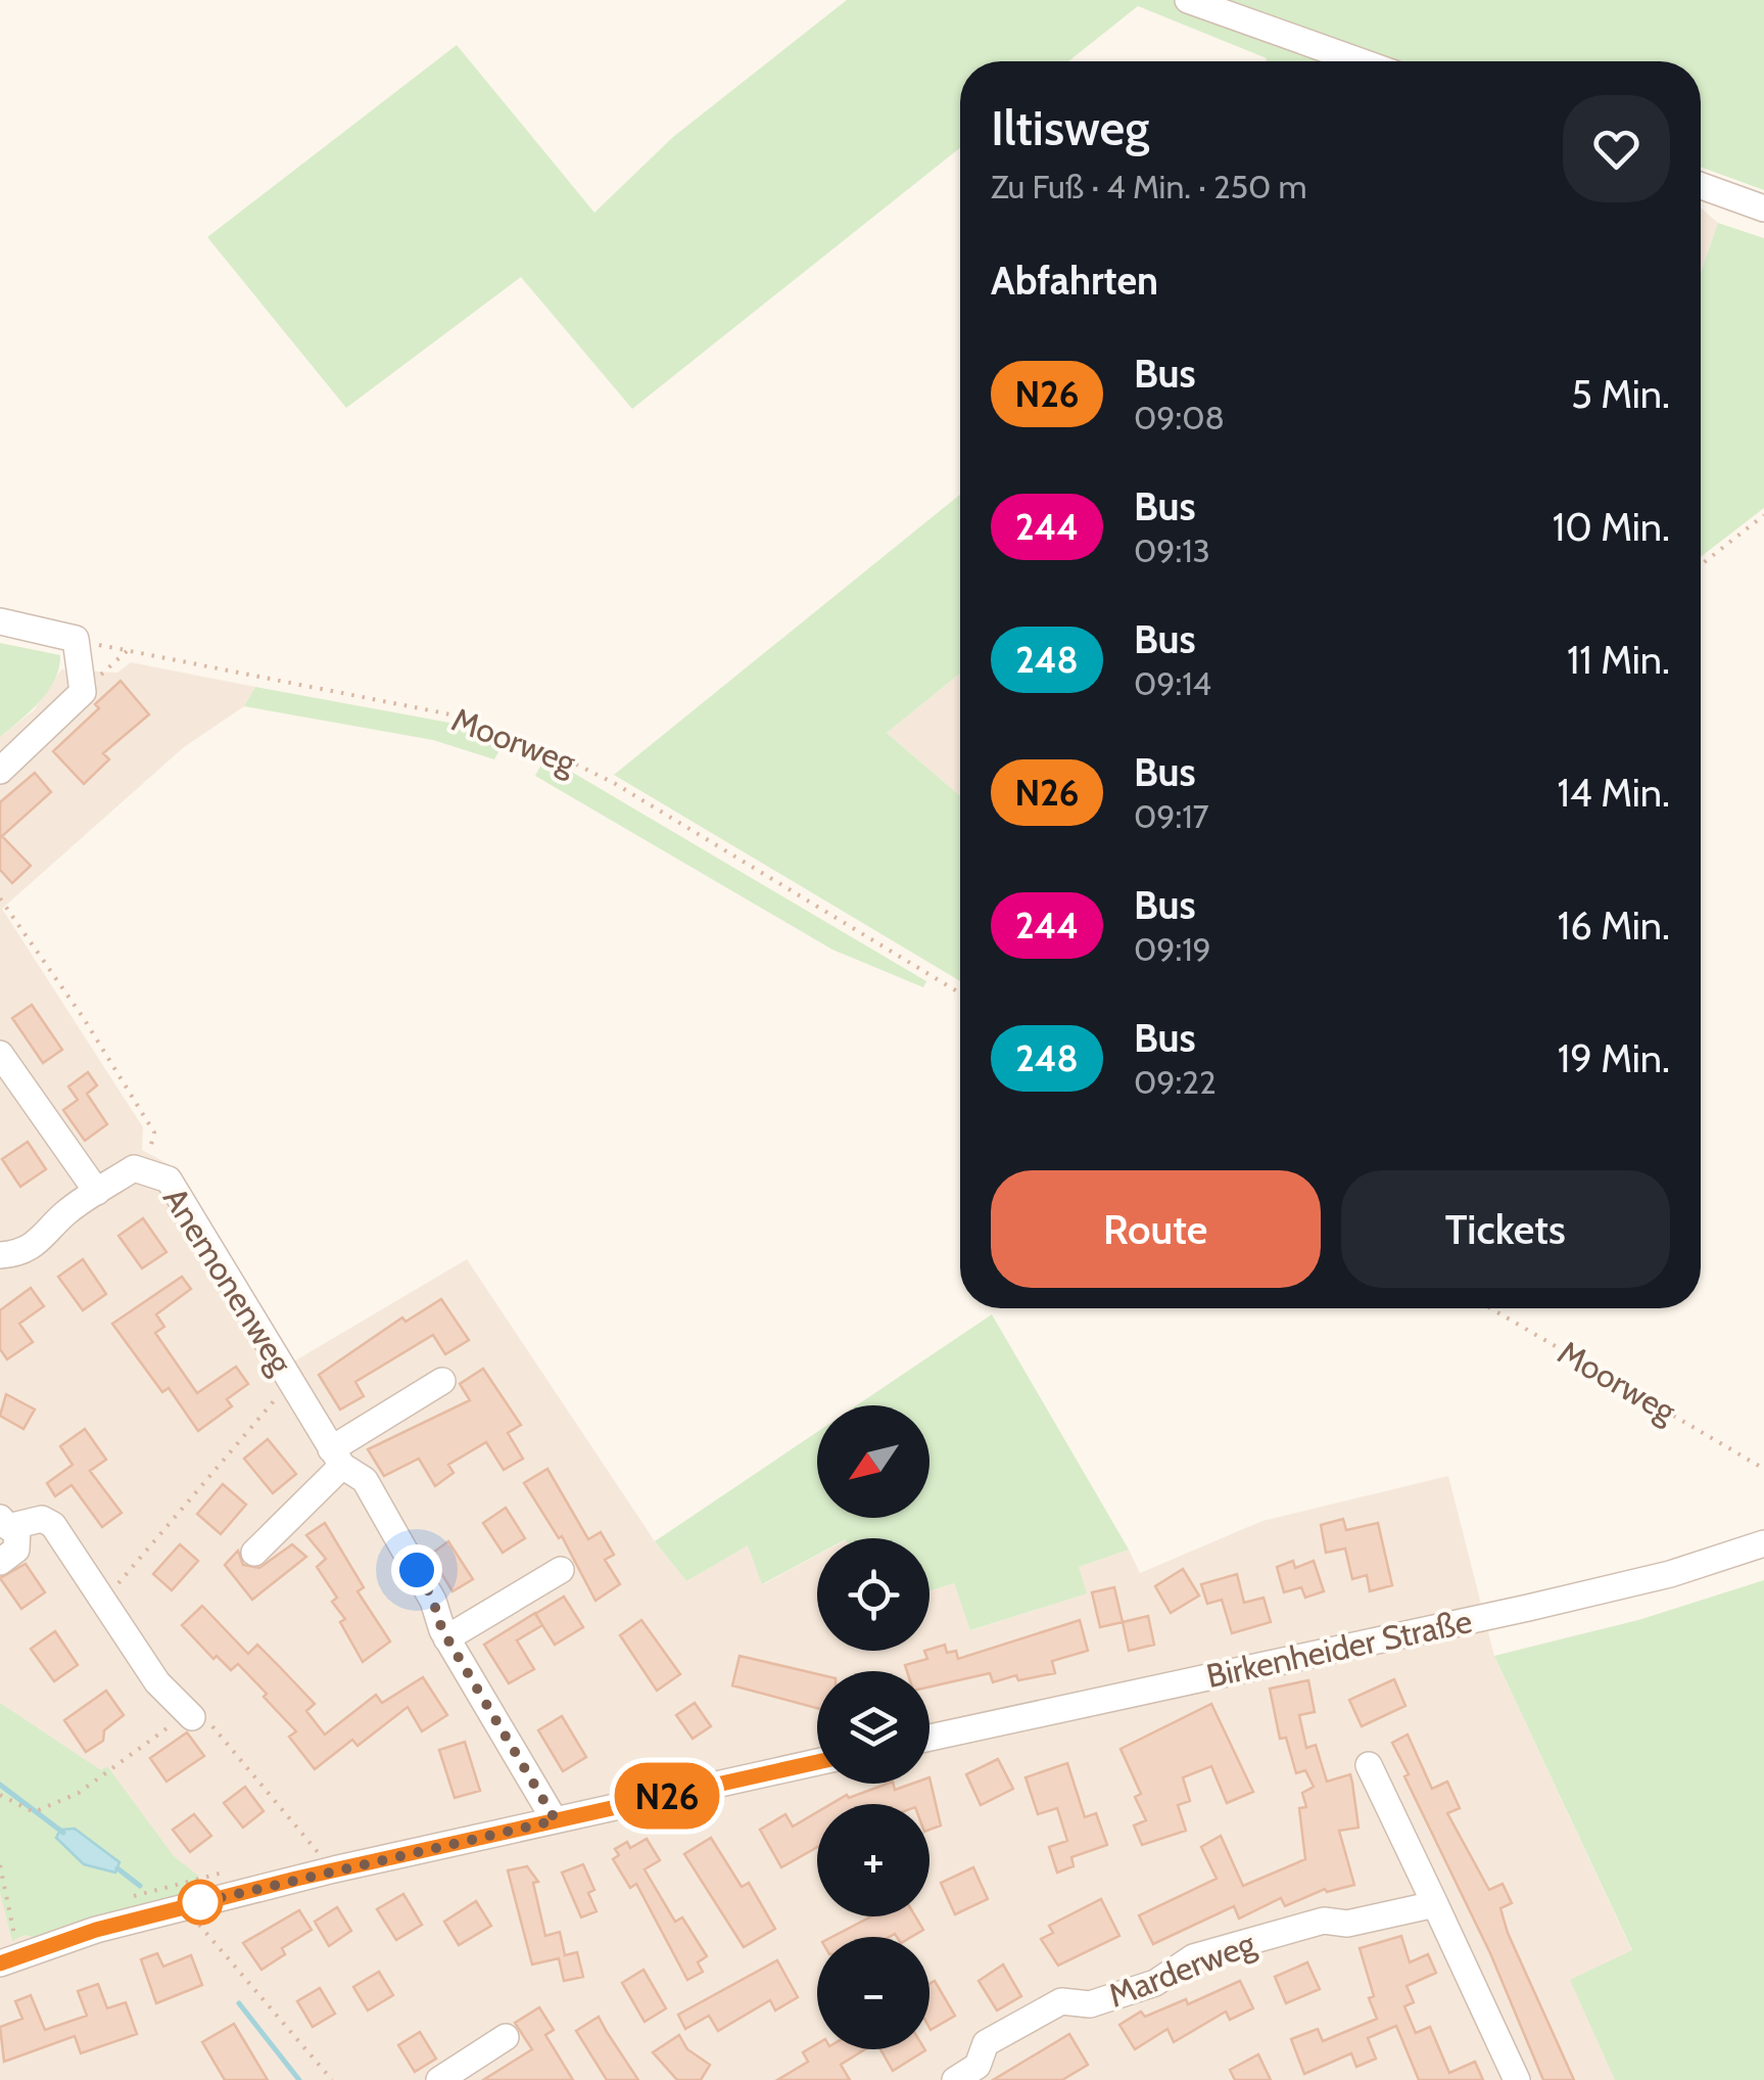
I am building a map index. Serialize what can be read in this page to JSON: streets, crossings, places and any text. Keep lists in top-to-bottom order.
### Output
{
  "streets": {
    "street": ["Anemonenweg", "Birkenheider Straße", "Marderweg"],
    "path": ["Moorweg"]
  },
  "lines": ["bus line N26"],
  "north": "bottom left",
  "page": {
    "on_map": "N26",
    "heading": [
      ["Iltisweg", "Zu Fuß · 4 Min. · 250 m"],
      "Abfahrten"
    ],
    "list": [
      {
        "mark": "N26",
        "name": "Bus",
        "note": "09:08",
        "value": "5 Min."
      },
      {
        "mark": "244",
        "name": "Bus",
        "note": "09:13",
        "value": "10 Min."
      },
      {
        "mark": "248",
        "name": "Bus",
        "note": "09:14",
        "value": "11 Min."
      },
      {
        "mark": "N26",
        "name": "Bus",
        "note": "09:17",
        "value": "14 Min."
      },
      {
        "mark": "244",
        "name": "Bus",
        "note": "09:19",
        "value": "16 Min."
      },
      {
        "mark": "248",
        "name": "Bus",
        "note": "09:22",
        "value": "19 Min."
      }
    ],
    "buttons": ["Route", "Tickets"],
    "map_buttons": ["+", "−"]
  }
}
